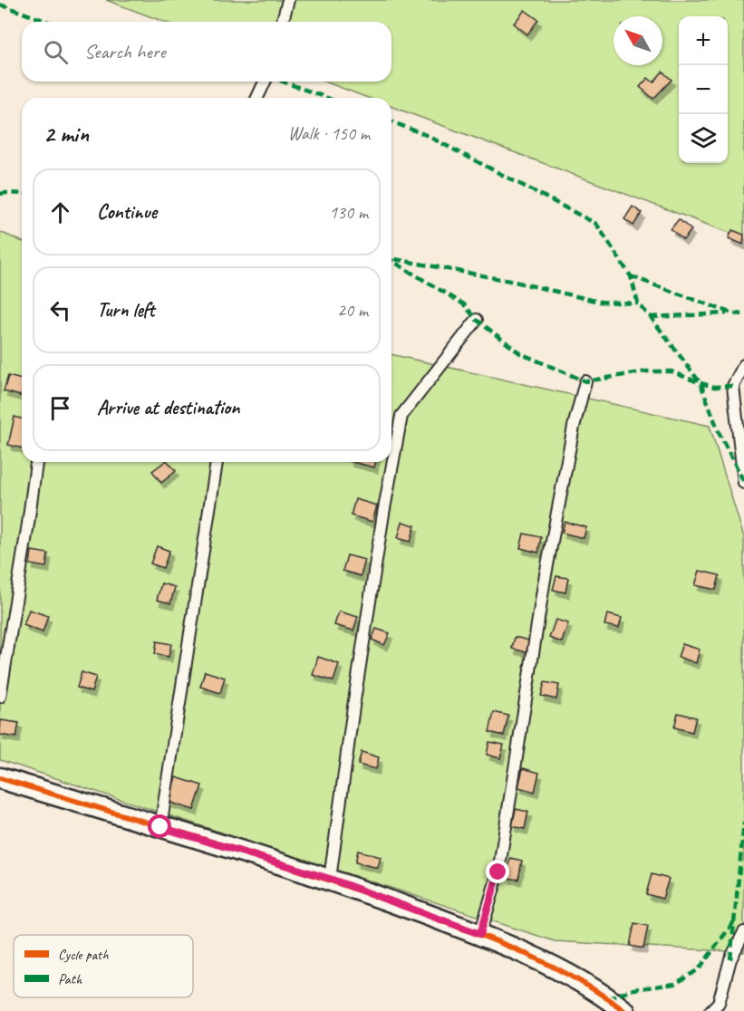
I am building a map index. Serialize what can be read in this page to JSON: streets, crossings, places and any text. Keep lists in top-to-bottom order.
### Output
{
  "legend": ["Cycle path", "Path"],
  "north": "top left",
  "page": {
    "map_buttons": ["+", "−"],
    "search": "Search here",
    "heading": ["2 min", "Walk · 150 m"],
    "list": [
      ["Continue", "130 m"],
      ["Turn left", "20 m"],
      "Arrive at destination"
    ]
  }
}
